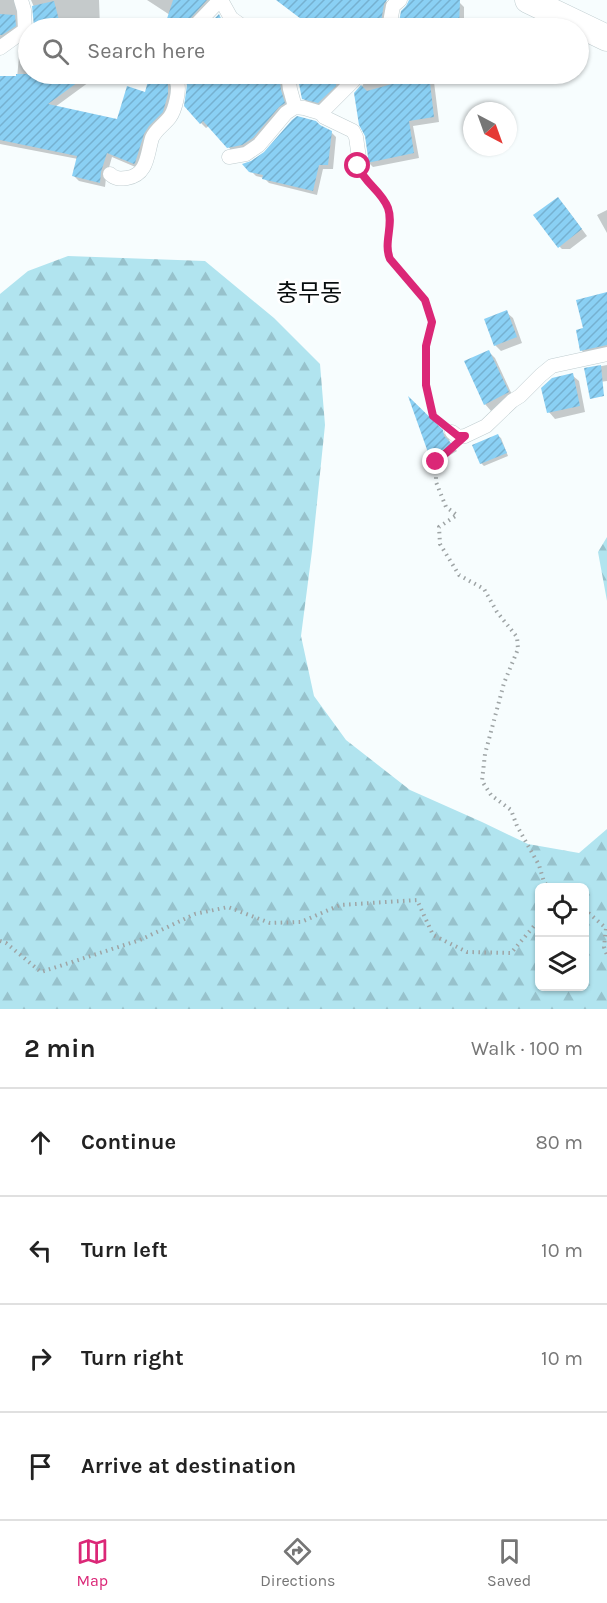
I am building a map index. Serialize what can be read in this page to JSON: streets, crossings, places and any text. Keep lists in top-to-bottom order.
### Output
{
  "districts": ["충무동"],
  "north": "bottom right",
  "page": {
    "search": "Search here",
    "heading": ["2 min", "Walk · 100 m"],
    "list": [
      ["Continue", "80 m"],
      ["Turn left", "10 m"],
      ["Turn right", "10 m"],
      "Arrive at destination"
    ],
    "nav": ["Map", "Directions", "Saved"]
  }
}
